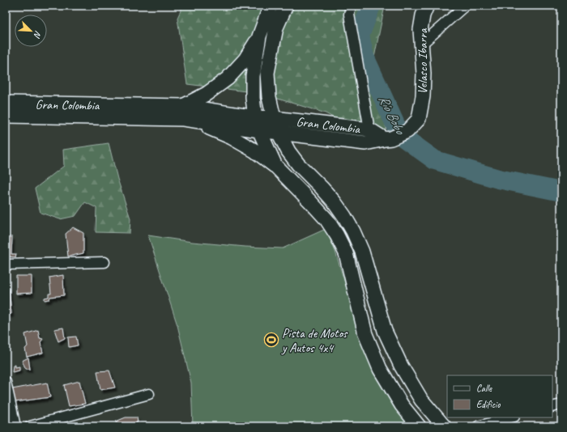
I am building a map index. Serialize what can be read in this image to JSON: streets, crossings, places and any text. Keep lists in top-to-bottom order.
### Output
{
  "streets": {
    "main road": ["Velasco Ibarra", "Gran Colombia"]
  },
  "crossings": [
    ["Velasco Ibarra", "Gran Colombia"]
  ],
  "water": ["Río Bobo"],
  "places": {
    "sports": ["Pista de Motos y Autos 4x4"]
  },
  "legend": ["Calle", "Edificio"],
  "north": "bottom right"
}
